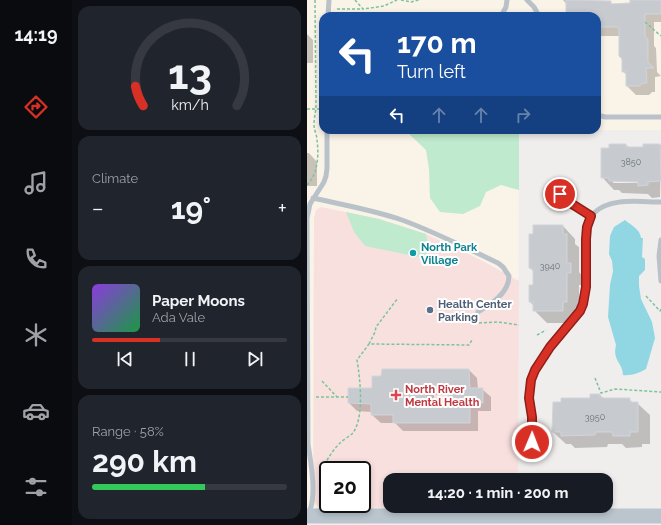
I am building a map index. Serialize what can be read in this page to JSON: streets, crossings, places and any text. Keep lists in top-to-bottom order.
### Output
{
  "places": {
    "other": ["North Park Village", "Health Center Parking"],
    "health": ["North River Mental Health"]
  },
  "house_numbers": ["3850", "3940", "3950"],
  "page": {
    "tabs": "14:19",
    "turn": ["170 m", "Turn left"],
    "tile": [
      "Climate",
      ["Range · 58%", "290 km"]
    ],
    "heat": ["−", "19°", "+"],
    "song": ["Paper Moons", "Ada Vale"],
    "limit": "20",
    "trip": "14:20 · 1 min · 200 m",
    "gauge": ["13", "km/h"]
  }
}
